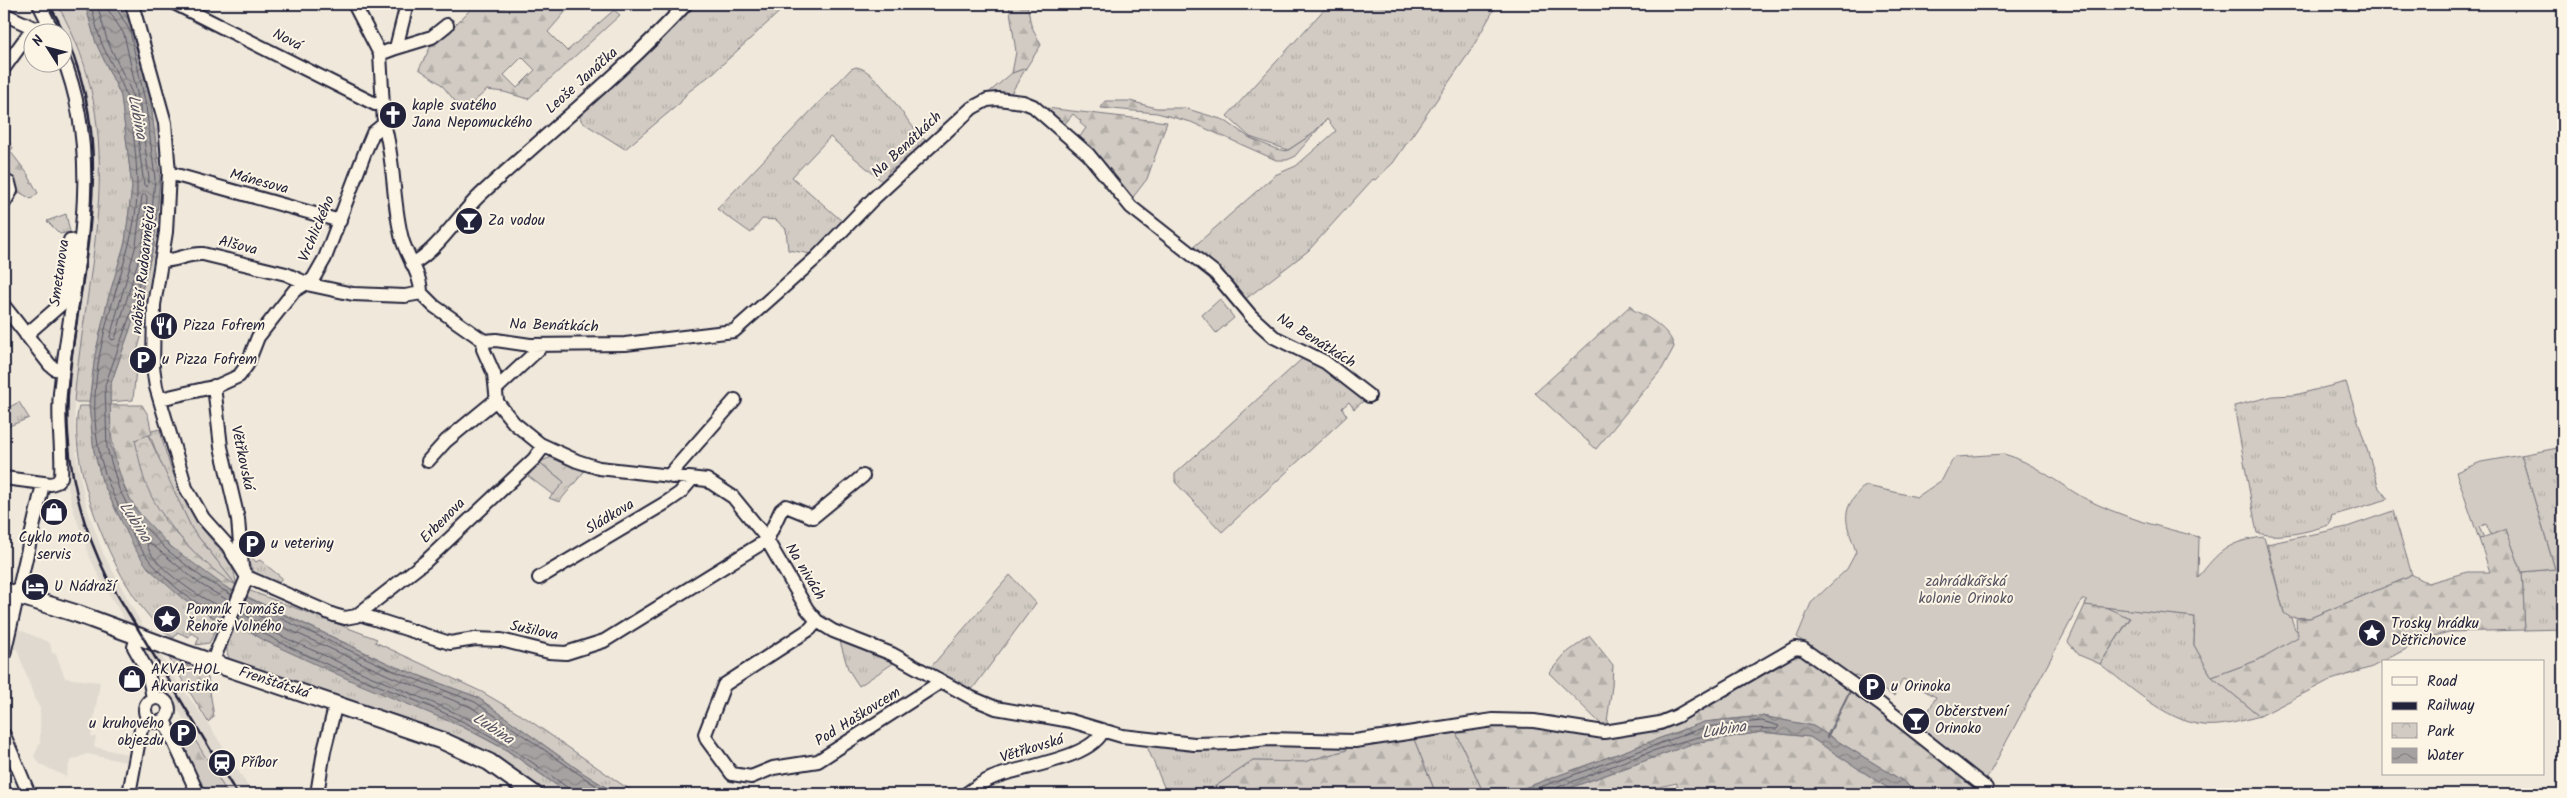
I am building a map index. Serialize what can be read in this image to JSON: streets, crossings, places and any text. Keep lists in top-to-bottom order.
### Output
{
  "streets": {
    "main road": ["Frenštátská"],
    "street": [
      "Nová",
      "Leoše Janáčka",
      "Na Benátkách",
      "Mánesova",
      "Vrchlického",
      "Alšova",
      "nábřeží Rudoarmějců",
      "Smetanova",
      "Větřkovská",
      "Sládkova",
      "Erbenova",
      "Na nivách",
      "Sušilova",
      "Pod Haškovcem"
    ]
  },
  "crossings": [
    ["Na Benátkách", "Na nivách"],
    ["Mánesova", "Vrchlického"],
    ["Mánesova", "nábřeží Rudoarmějců"],
    ["Vrchlického", "Alšova"],
    ["Vrchlického", "nábřeží Rudoarmějců"],
    ["Vrchlického", "Větřkovská"],
    ["Alšova", "nábřeží Rudoarmějců"],
    ["nábřeží Rudoarmějců", "Větřkovská"],
    ["Větřkovská", "Na nivách"],
    ["Sládkova", "Na nivách"],
    ["Erbenova", "Na nivách"],
    ["Erbenova", "Sušilova"],
    ["Na nivách", "Sušilova"],
    ["Na nivách", "Pod Haškovcem"]
  ],
  "water": ["Lubina"],
  "parks": ["zahrádkářská kolonie Orinoko"],
  "places": {
    "church": ["kaple svatého Jana Nepomuckého"],
    "bar": ["Za vodou", "Občerstvení Orinoko"],
    "restaurant": ["Pizza Fofrem"],
    "parking": [
      "u Pizza Fofrem",
      "u veteriny",
      "u Orinoka",
      "u kruhového objezdu"
    ],
    "shop": ["Cyklo moto servis", "AKVA-HOL Akvaristika"],
    "hotel": ["U Nádraží"],
    "place": ["Pomník Tomáše Řehoře Volného", "Trosky hrádku Dětřichovice"],
    "station": ["Příbor"]
  },
  "legend": [
    "Road",
    "Railway",
    "Park",
    "Water"
  ],
  "north": "top left"
}
